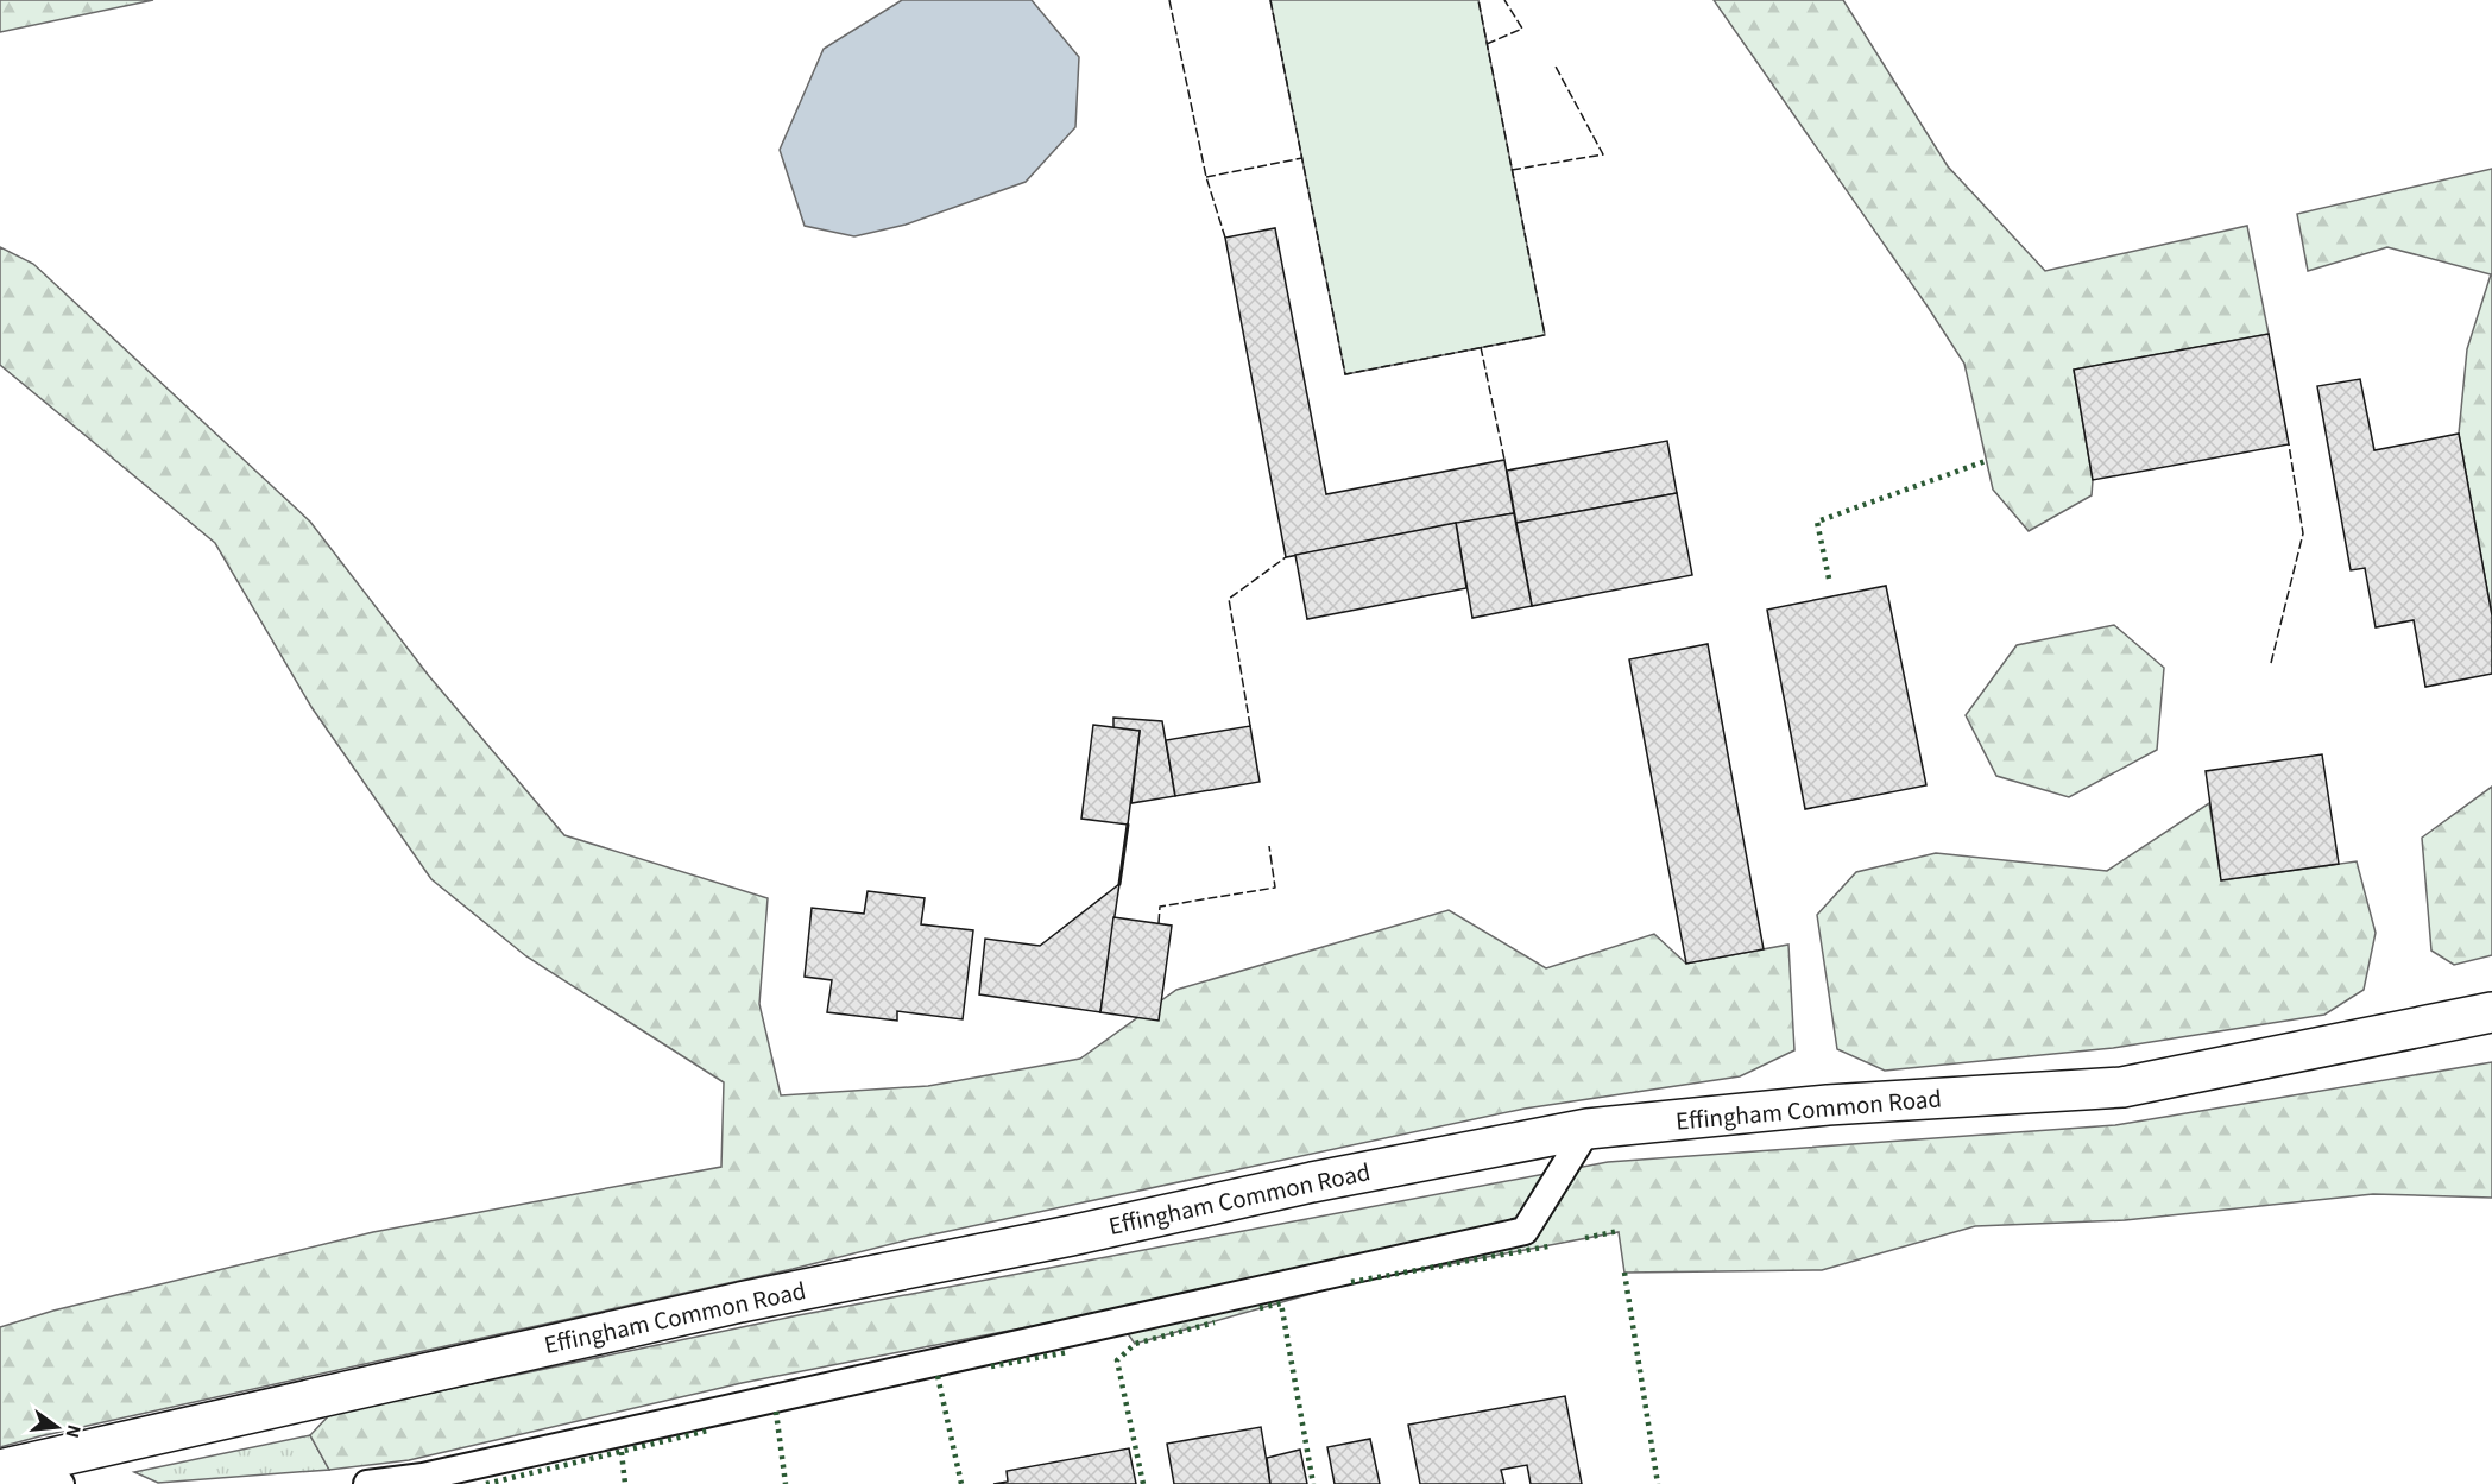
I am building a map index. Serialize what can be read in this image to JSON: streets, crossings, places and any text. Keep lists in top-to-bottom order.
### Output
{
  "streets": {
    "street": ["Effingham Common Road"]
  },
  "north": "right"
}
